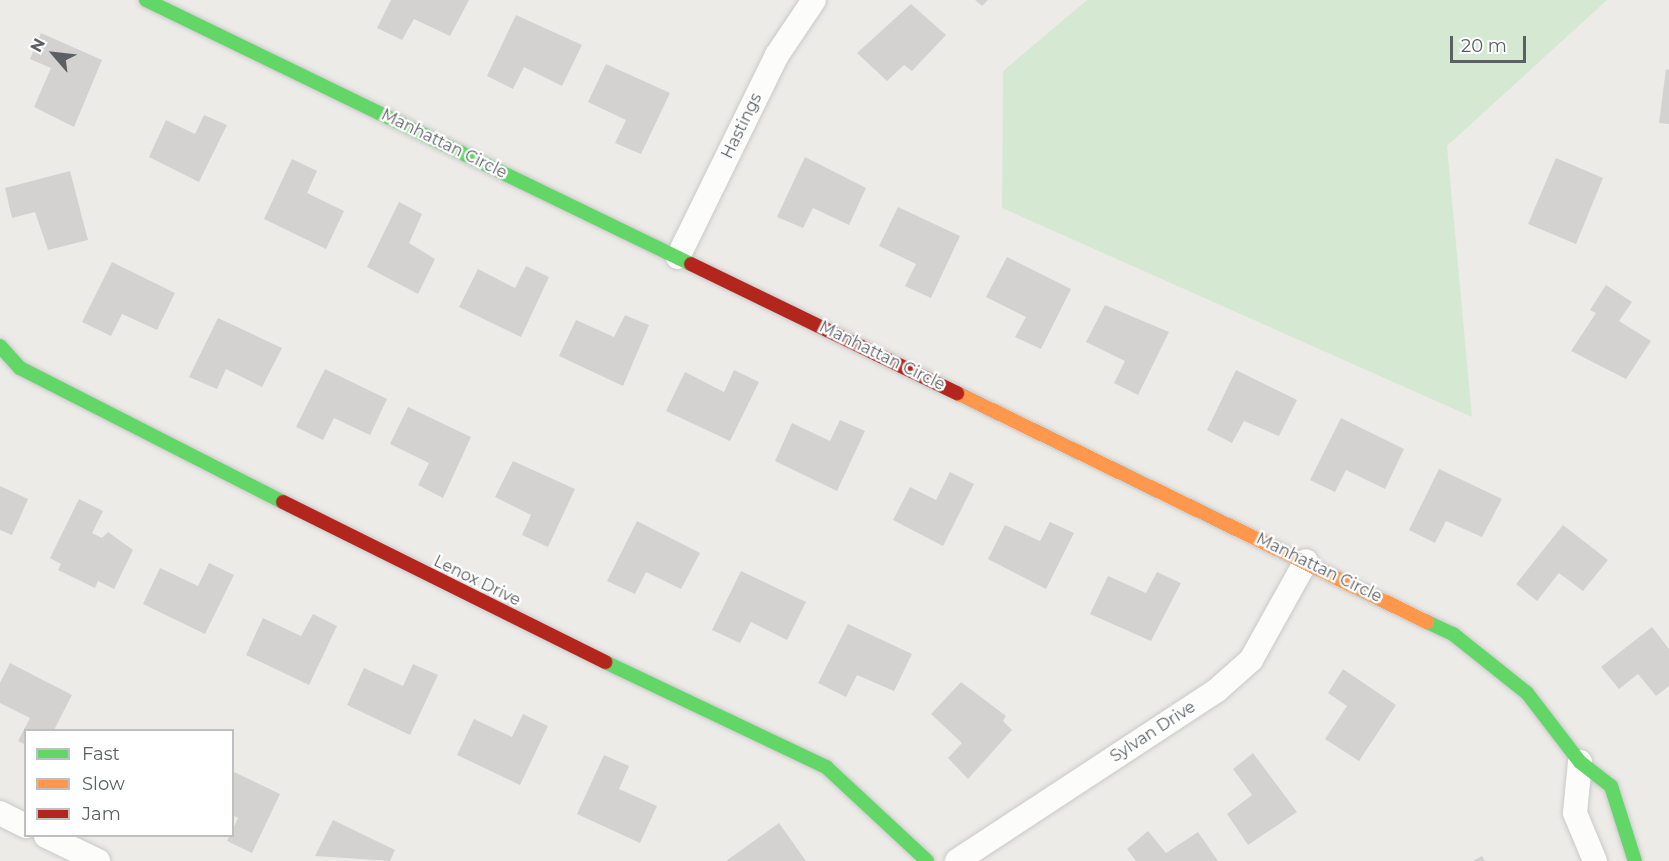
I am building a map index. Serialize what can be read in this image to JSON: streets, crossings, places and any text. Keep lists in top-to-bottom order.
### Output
{
  "streets": {
    "street": [
      "Hastings",
      "Manhattan Circle",
      "Lenox Drive",
      "Sylvan Drive"
    ]
  },
  "crossings": [
    ["Hastings", "Manhattan Circle"],
    ["Manhattan Circle", "Sylvan Drive"]
  ],
  "legend": ["Fast", "Slow", "Jam"],
  "scale_bar": "20 m",
  "north": "top left"
}
